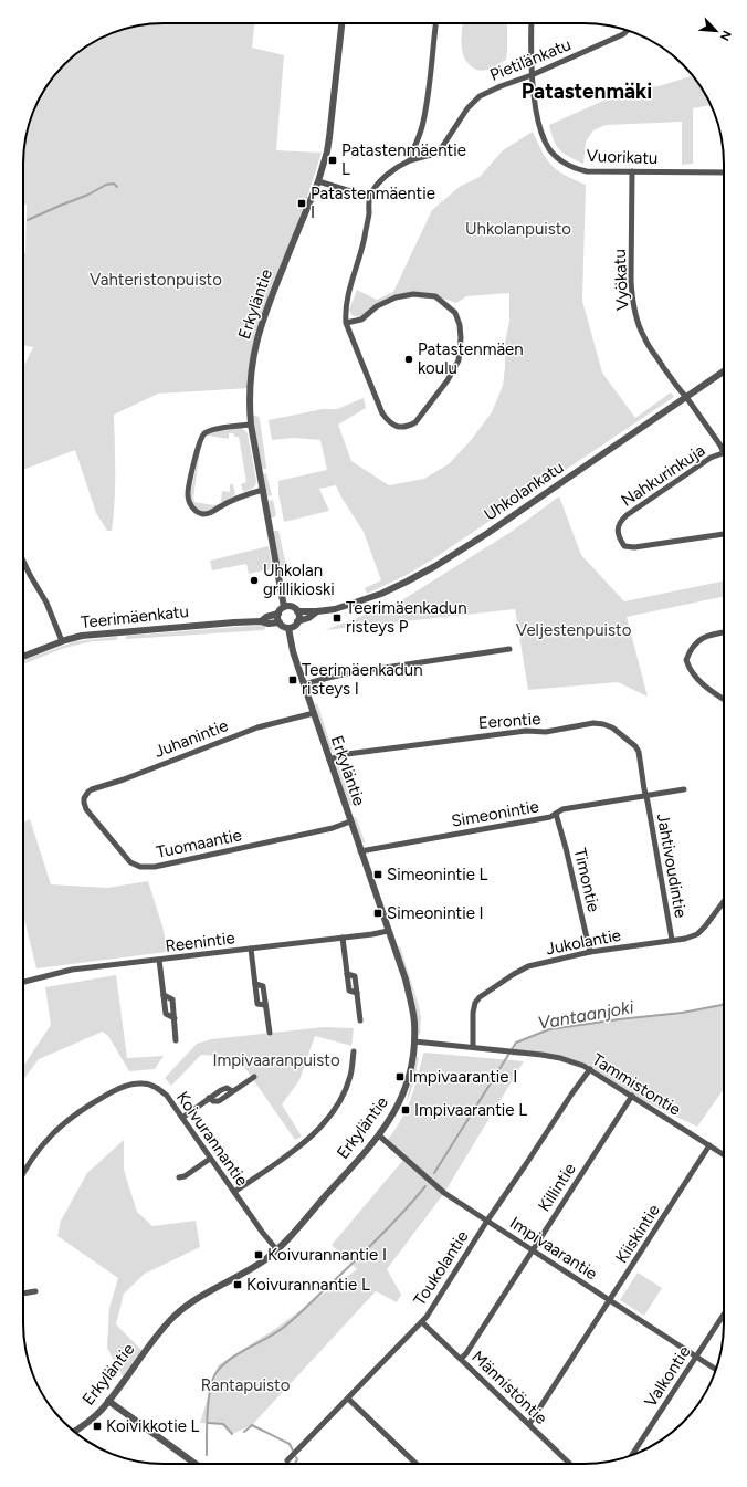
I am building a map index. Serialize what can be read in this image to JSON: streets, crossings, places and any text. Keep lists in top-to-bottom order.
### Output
{
  "streets": {
    "street": [
      "Pietilänkatu",
      "Vuorikatu",
      "Vyökatu",
      "Erkyläntie",
      "Nahkurinkuja",
      "Uhkolankatu",
      "Teerimäenkatu",
      "Eerontie",
      "Juhanintie",
      "Simeonintie",
      "Tuomaantie",
      "Jahtivoudintie",
      "Timontie",
      "Reenintie",
      "Jukolantie",
      "Tammistontie",
      "Koivurannantie",
      "Killintie",
      "Kiiskintie",
      "Impivaarantie",
      "Toukolantie",
      "Valkontie",
      "Männistöntie"
    ]
  },
  "crossings": [
    ["Pietilänkatu", "Vuorikatu"],
    ["Vuorikatu", "Vyökatu"],
    ["Vyökatu", "Uhkolankatu"],
    ["Erkyläntie", "Uhkolankatu"],
    ["Erkyläntie", "Teerimäenkatu"],
    ["Erkyläntie", "Eerontie"],
    ["Erkyläntie", "Juhanintie"],
    ["Erkyläntie", "Simeonintie"],
    ["Erkyläntie", "Tuomaantie"],
    ["Erkyläntie", "Reenintie"],
    ["Erkyläntie", "Tammistontie"],
    ["Erkyläntie", "Koivurannantie"],
    ["Erkyläntie", "Impivaarantie"],
    ["Uhkolankatu", "Teerimäenkatu"],
    ["Eerontie", "Simeonintie"],
    ["Eerontie", "Jahtivoudintie"],
    ["Juhanintie", "Tuomaantie"],
    ["Simeonintie", "Jahtivoudintie"],
    ["Simeonintie", "Timontie"],
    ["Jahtivoudintie", "Jukolantie"],
    ["Timontie", "Jukolantie"],
    ["Jukolantie", "Tammistontie"],
    ["Tammistontie", "Killintie"],
    ["Tammistontie", "Kiiskintie"],
    ["Tammistontie", "Toukolantie"],
    ["Killintie", "Impivaarantie"],
    ["Killintie", "Männistöntie"],
    ["Kiiskintie", "Impivaarantie"],
    ["Kiiskintie", "Männistöntie"],
    ["Impivaarantie", "Toukolantie"],
    ["Impivaarantie", "Valkontie"],
    ["Toukolantie", "Männistöntie"]
  ],
  "districts": ["Patastenmäki"],
  "water": ["Vantaanjoki"],
  "parks": [
    "Uhkolanpuisto",
    "Vahteristonpuisto",
    "Veljestenpuisto",
    "Impivaaranpuisto",
    "Rantapuisto"
  ],
  "places": {
    "transit": [
      "Patastenmäentie L",
      "Patastenmäentie I",
      "Teerimäenkadun risteys P",
      "Teerimäenkadun risteys I",
      "Simeonintie L",
      "Simeonintie I",
      "Impivaarantie I",
      "Impivaarantie L",
      "Koivurannantie I",
      "Koivurannantie L",
      "Koivikkotie L"
    ],
    "other": ["Patastenmäen koulu", "Uhkolan grillikioski"]
  },
  "north": "bottom right"
}
